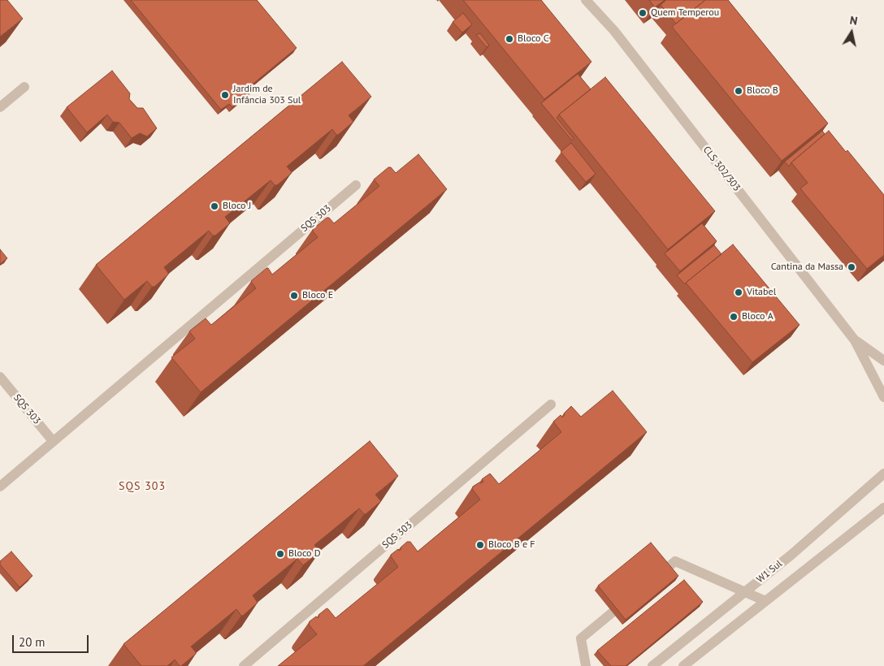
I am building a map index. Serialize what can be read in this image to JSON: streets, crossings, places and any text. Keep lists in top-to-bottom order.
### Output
{
  "streets": {
    "street": ["CLS 302/303", "SQS 303", "W1 Sul"]
  },
  "districts": ["SQS 303"],
  "places": [
    "Quem Temperou",
    "Bloco C",
    "Bloco B",
    "Jardim de Infância 303 Sul",
    "Bloco J",
    "Cantina da Massa",
    "Vitabel",
    "Bloco E",
    "Bloco A",
    "Bloco B e F",
    "Bloco D"
  ],
  "scale_bar": "20 m",
  "north": "top"
}
